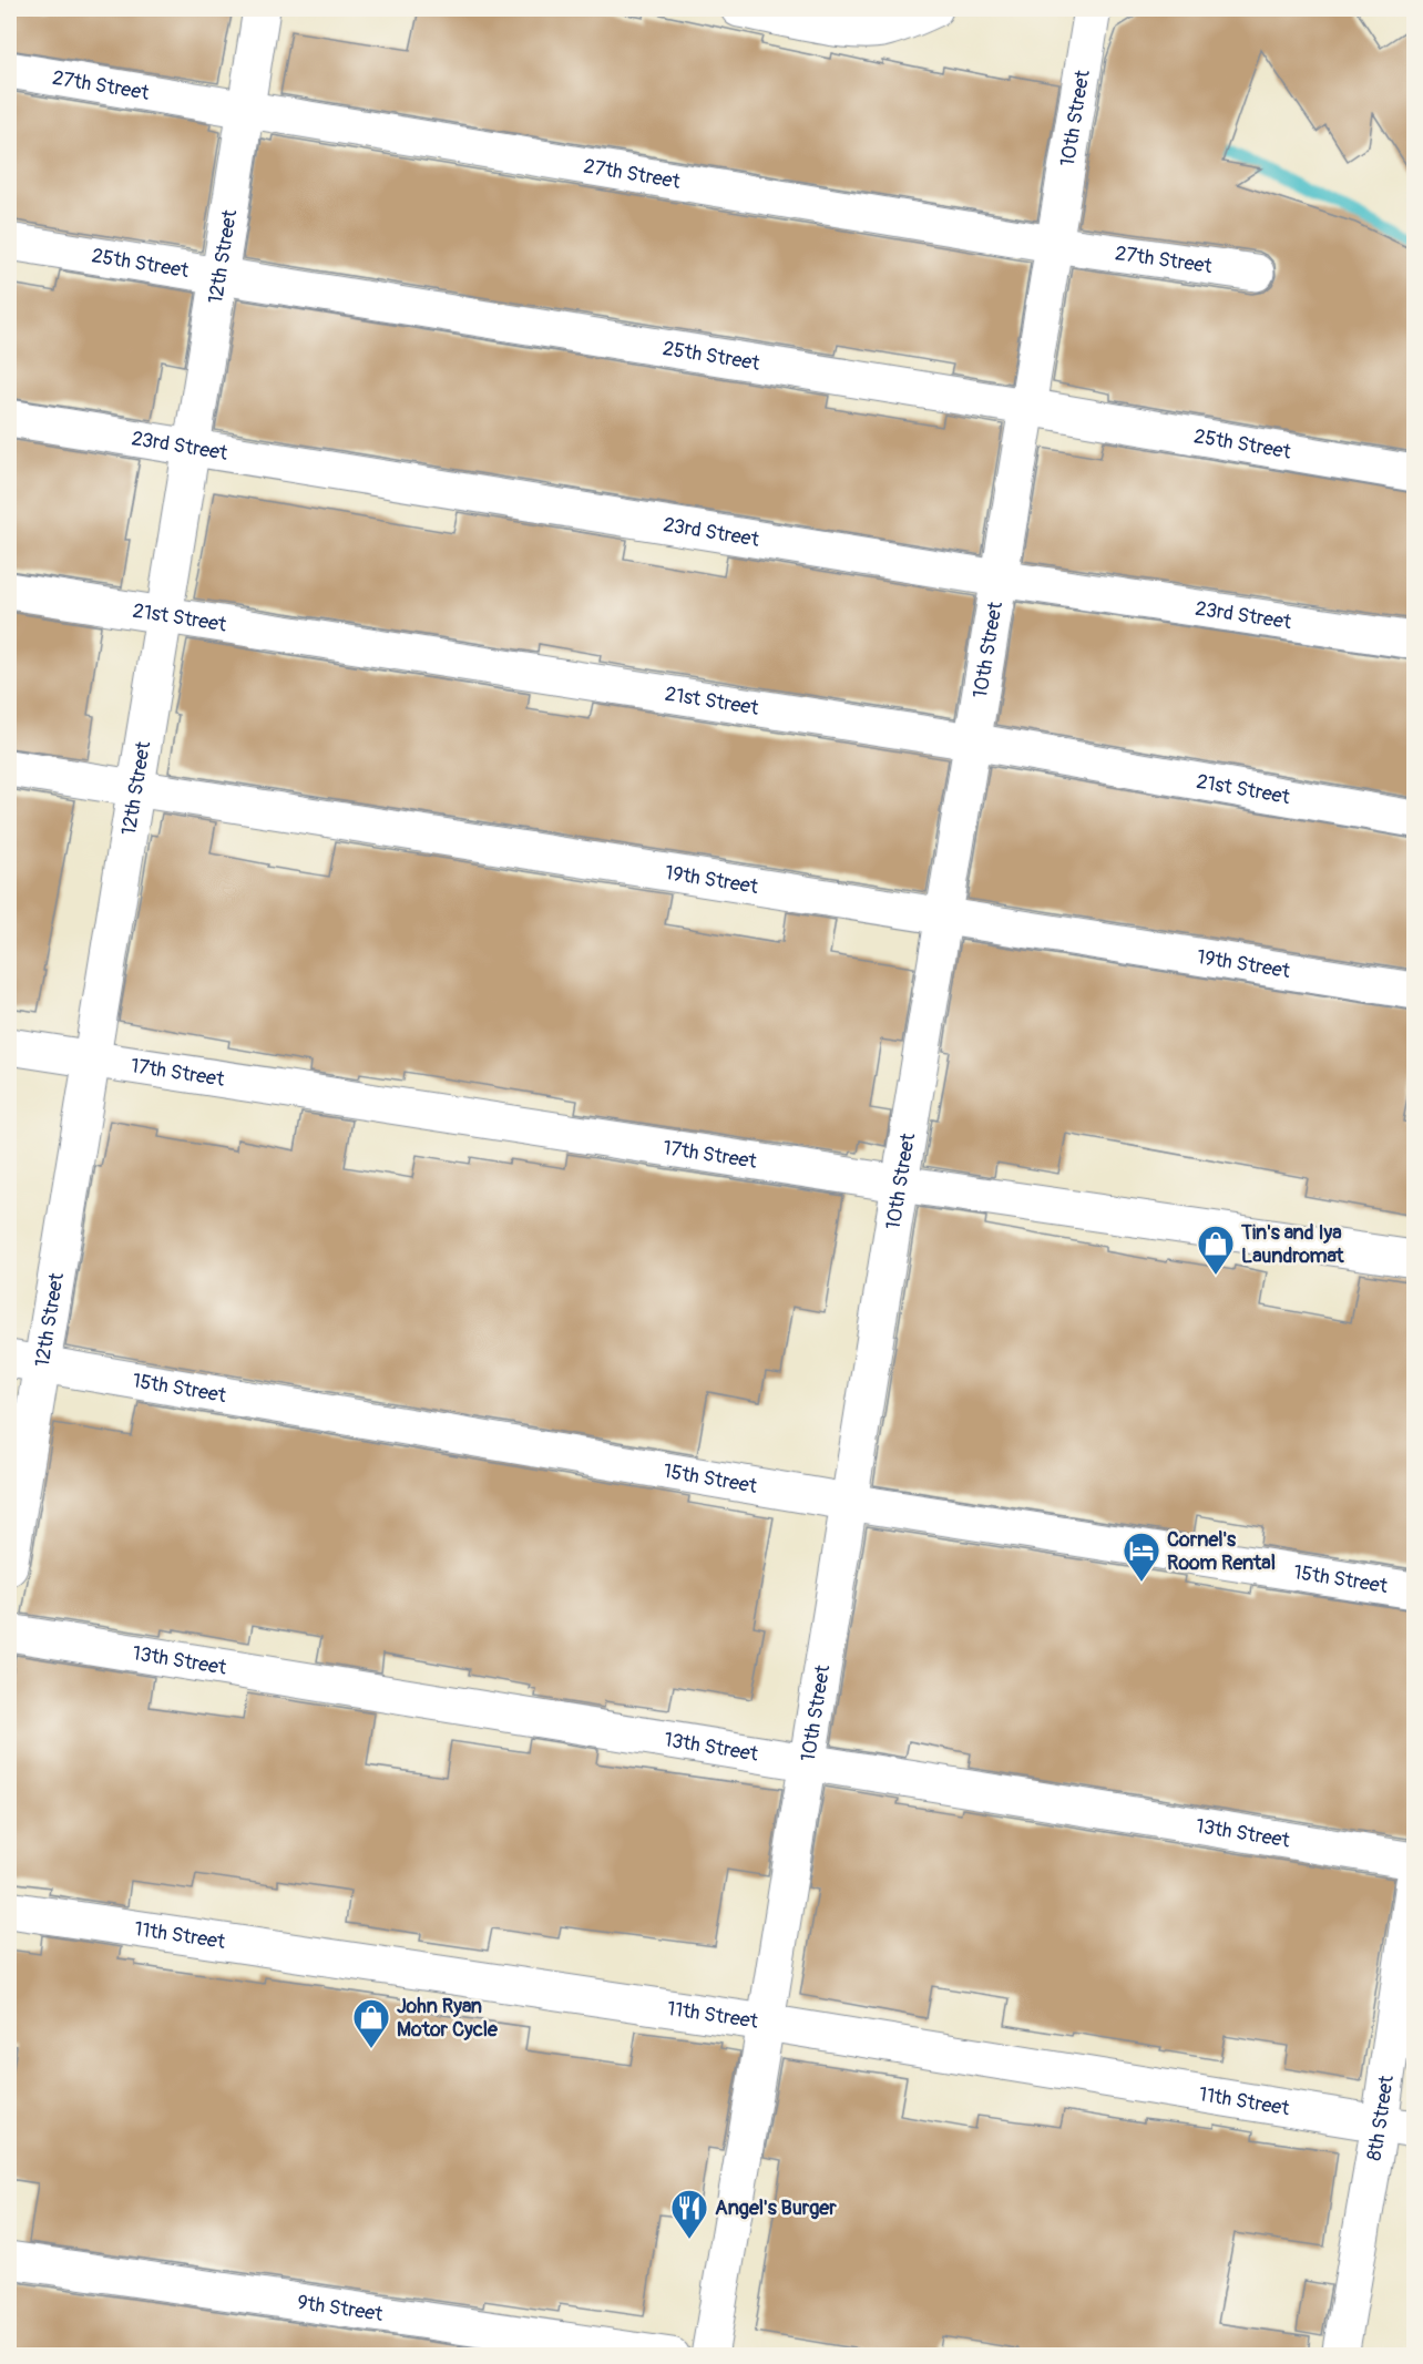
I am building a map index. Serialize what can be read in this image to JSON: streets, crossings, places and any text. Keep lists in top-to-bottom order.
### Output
{
  "streets": {
    "street": [
      "27th Street",
      "10th Street",
      "12th Street",
      "25th Street",
      "23rd Street",
      "21st Street",
      "19th Street",
      "17th Street",
      "15th Street",
      "13th Street",
      "11th Street",
      "8th Street",
      "9th Street"
    ]
  },
  "crossings": [
    ["27th Street", "10th Street"],
    ["27th Street", "12th Street"],
    ["10th Street", "25th Street"],
    ["10th Street", "23rd Street"],
    ["10th Street", "21st Street"],
    ["10th Street", "19th Street"],
    ["10th Street", "17th Street"],
    ["10th Street", "15th Street"],
    ["10th Street", "13th Street"],
    ["10th Street", "11th Street"],
    ["12th Street", "25th Street"],
    ["12th Street", "23rd Street"],
    ["12th Street", "21st Street"],
    ["12th Street", "19th Street"],
    ["12th Street", "17th Street"],
    ["12th Street", "15th Street"],
    ["11th Street", "8th Street"]
  ],
  "places": {
    "shop": ["Tin's and Iya Laundromat", "John Ryan Motor Cycle"],
    "hotel": ["Cornel's Room Rental"],
    "restaurant": ["Angel's Burger"]
  }
}
